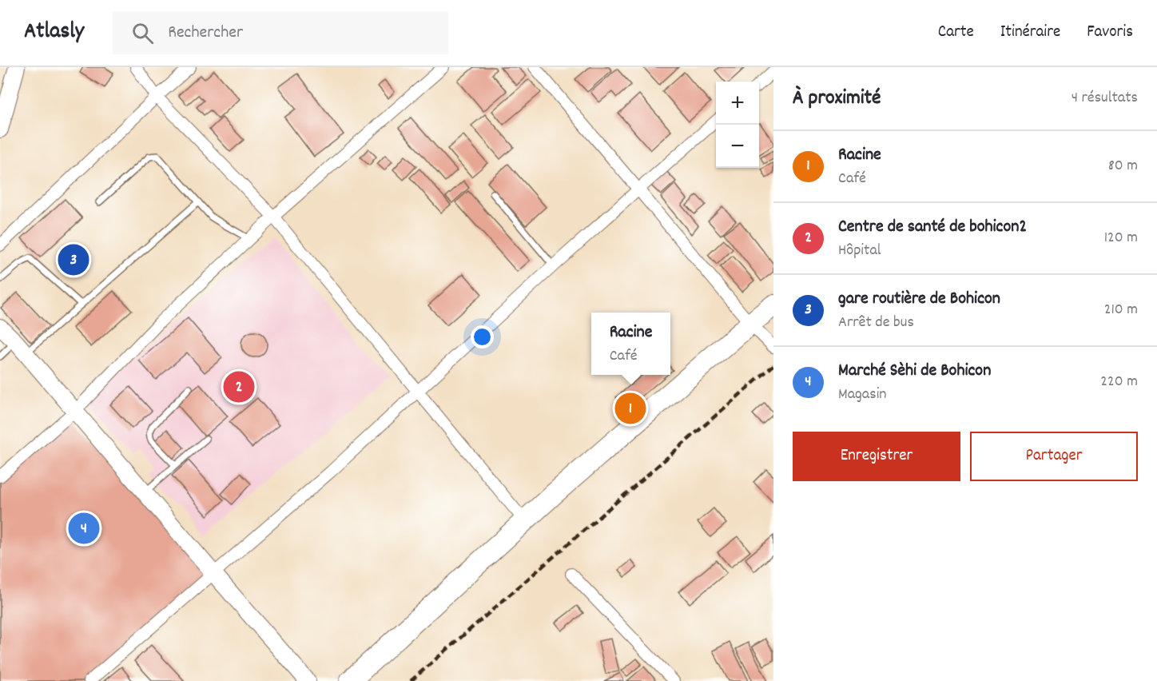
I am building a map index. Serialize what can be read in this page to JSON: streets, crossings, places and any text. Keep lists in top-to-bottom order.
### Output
{
  "page": {
    "header": "Atlasly",
    "search": "Rechercher",
    "nav": ["Carte", "Itinéraire", "Favoris"],
    "heading": ["À proximité", "4 résultats"],
    "map_buttons": ["+", "−"],
    "list": [
      {
        "mark": "1",
        "name": "Racine",
        "note": "Café",
        "value": "80 m"
      },
      {
        "mark": "2",
        "name": "Centre de santé de bohicon2",
        "note": "Hôpital",
        "value": "120 m"
      },
      {
        "mark": "3",
        "name": "gare routière de Bohicon",
        "note": "Arrêt de bus",
        "value": "210 m"
      },
      {
        "mark": "4",
        "name": "Marché Sèhi de Bohicon",
        "note": "Magasin",
        "value": "220 m"
      }
    ],
    "pins": [
      "3",
      "2",
      "1",
      "4"
    ],
    "popup": ["Racine", "Café"],
    "buttons": ["Enregistrer", "Partager"]
  }
}
